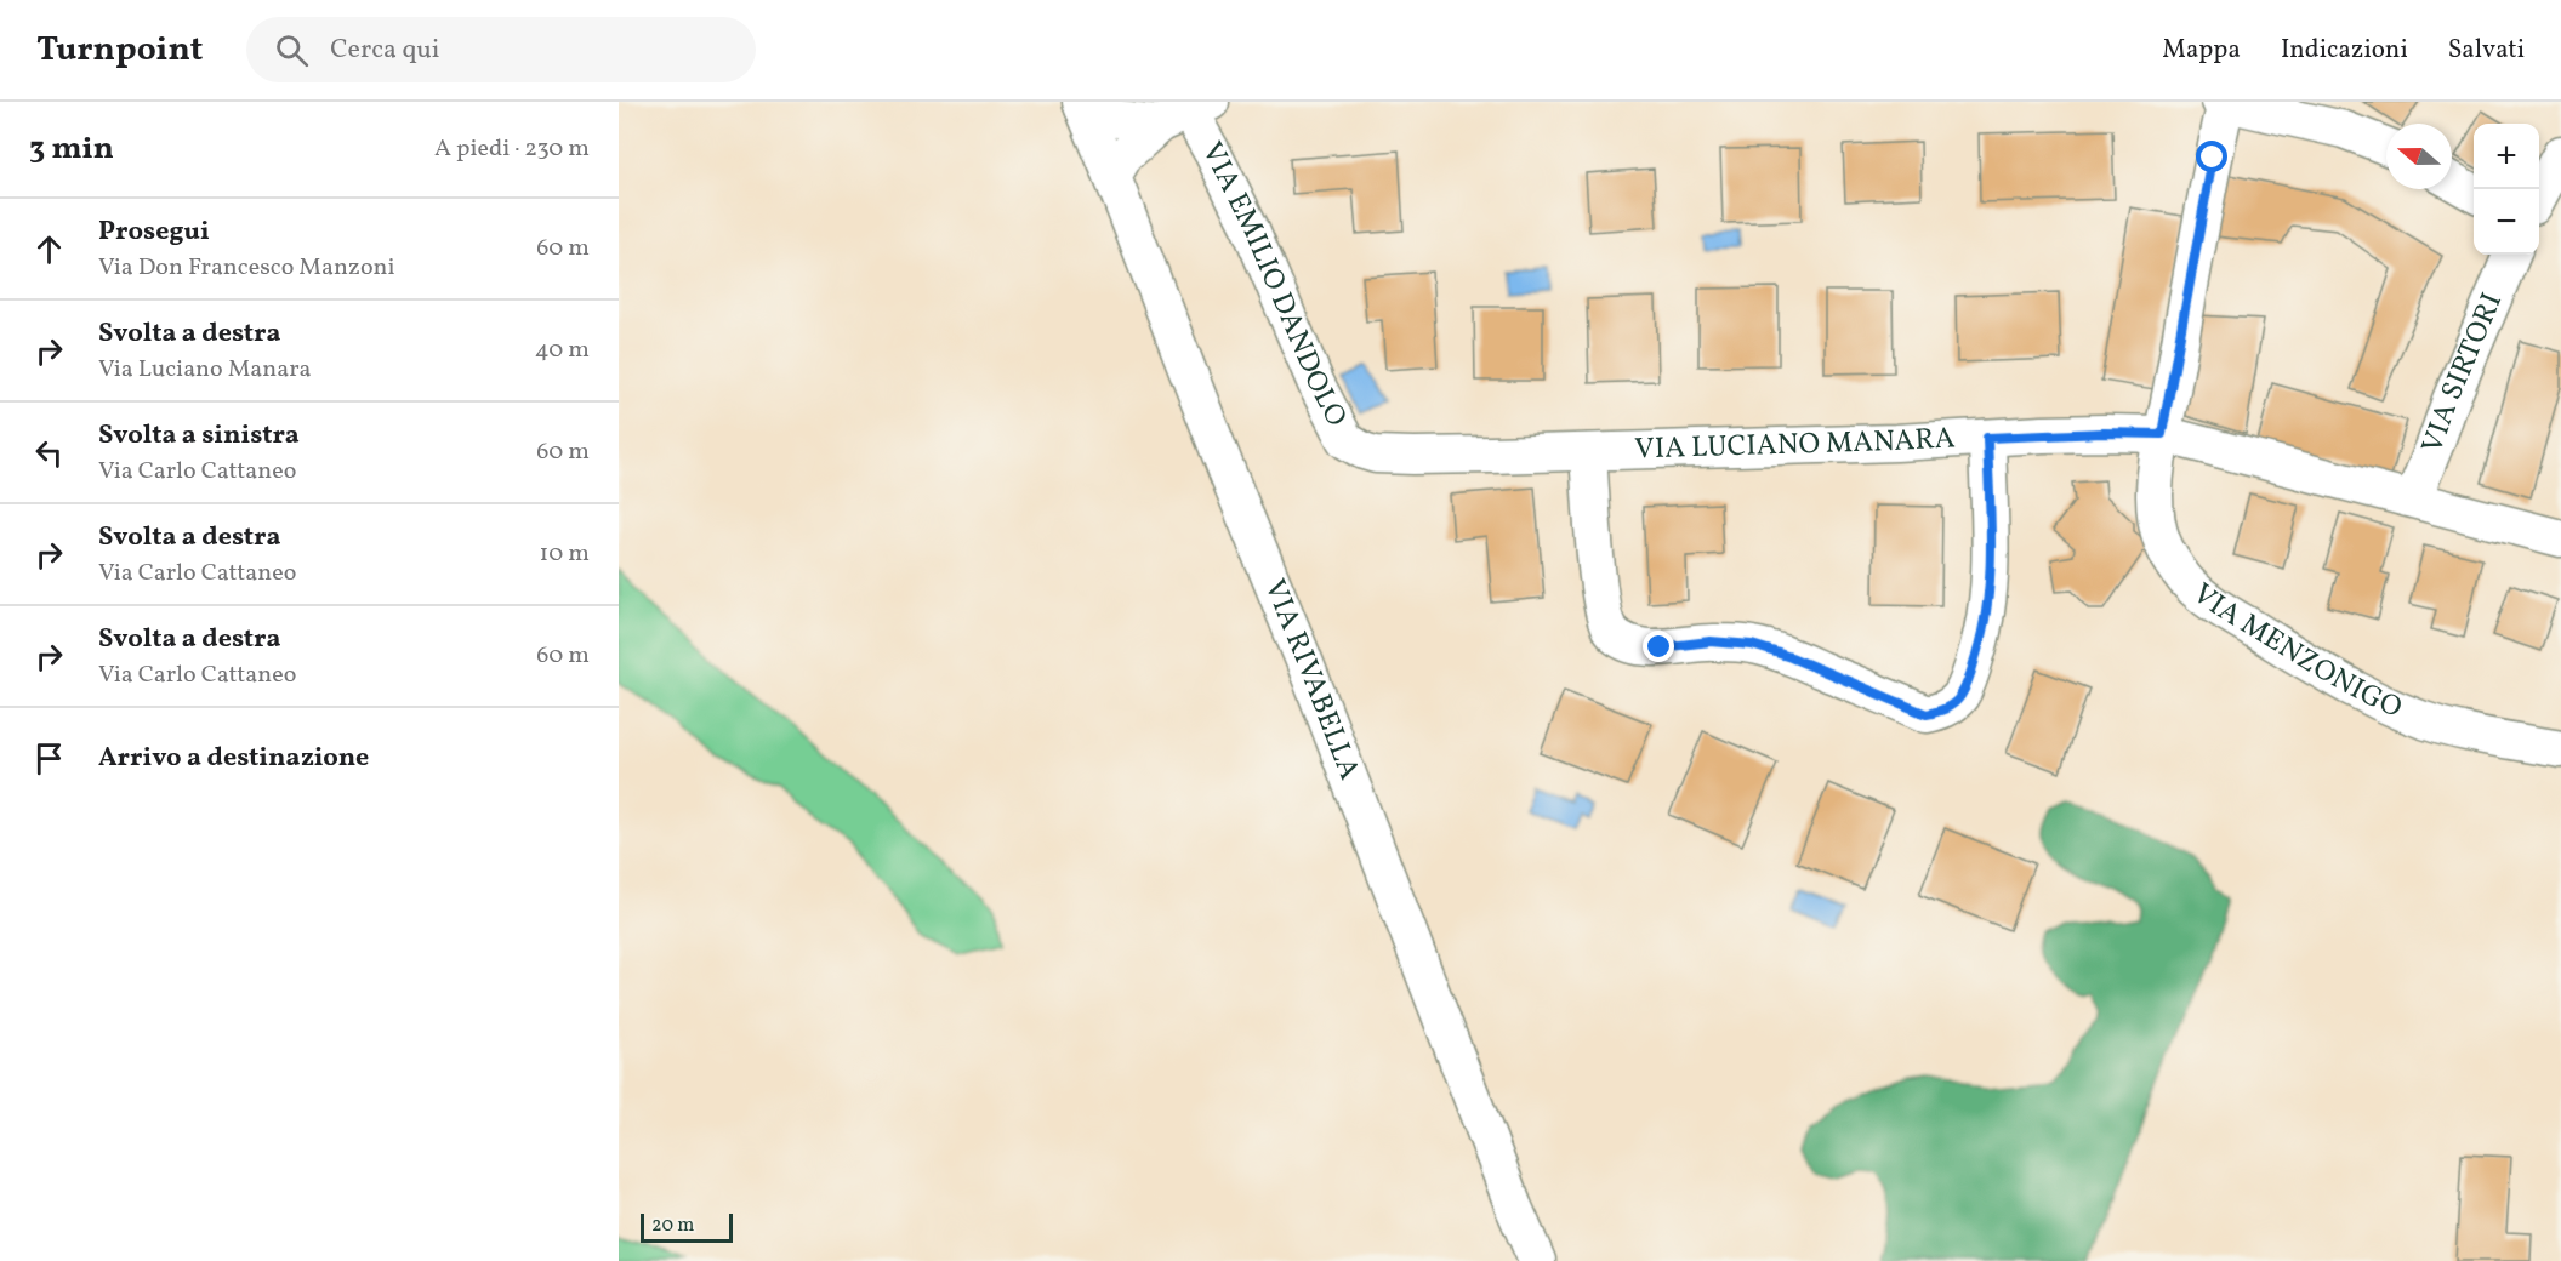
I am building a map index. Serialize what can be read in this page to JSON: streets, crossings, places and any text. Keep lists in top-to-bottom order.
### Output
{
  "streets": {
    "street": [
      "VIA EMILIO DANDOLO",
      "VIA SIRTORI",
      "VIA LUCIANO MANARA",
      "VIA MENZONIGO",
      "VIA RIVABELLA"
    ]
  },
  "crossings": [
    ["VIA EMILIO DANDOLO", "VIA LUCIANO MANARA"],
    ["VIA SIRTORI", "VIA LUCIANO MANARA"],
    ["VIA LUCIANO MANARA", "VIA MENZONIGO"]
  ],
  "scale_bar": "20 m",
  "north": "left",
  "page": {
    "header": "Turnpoint",
    "search": "Cerca qui",
    "nav": ["Mappa", "Indicazioni", "Salvati"],
    "heading": ["3 min", "A piedi · 230 m"],
    "map_buttons": ["+", "−"],
    "list": [
      ["Prosegui", "Via Don Francesco Manzoni", "60 m"],
      ["Svolta a destra", "Via Luciano Manara", "40 m"],
      ["Svolta a sinistra", "Via Carlo Cattaneo", "60 m"],
      ["Svolta a destra", "Via Carlo Cattaneo", "10 m"],
      ["Svolta a destra", "Via Carlo Cattaneo", "60 m"],
      "Arrivo a destinazione"
    ],
    "scale": "20 m"
  }
}
